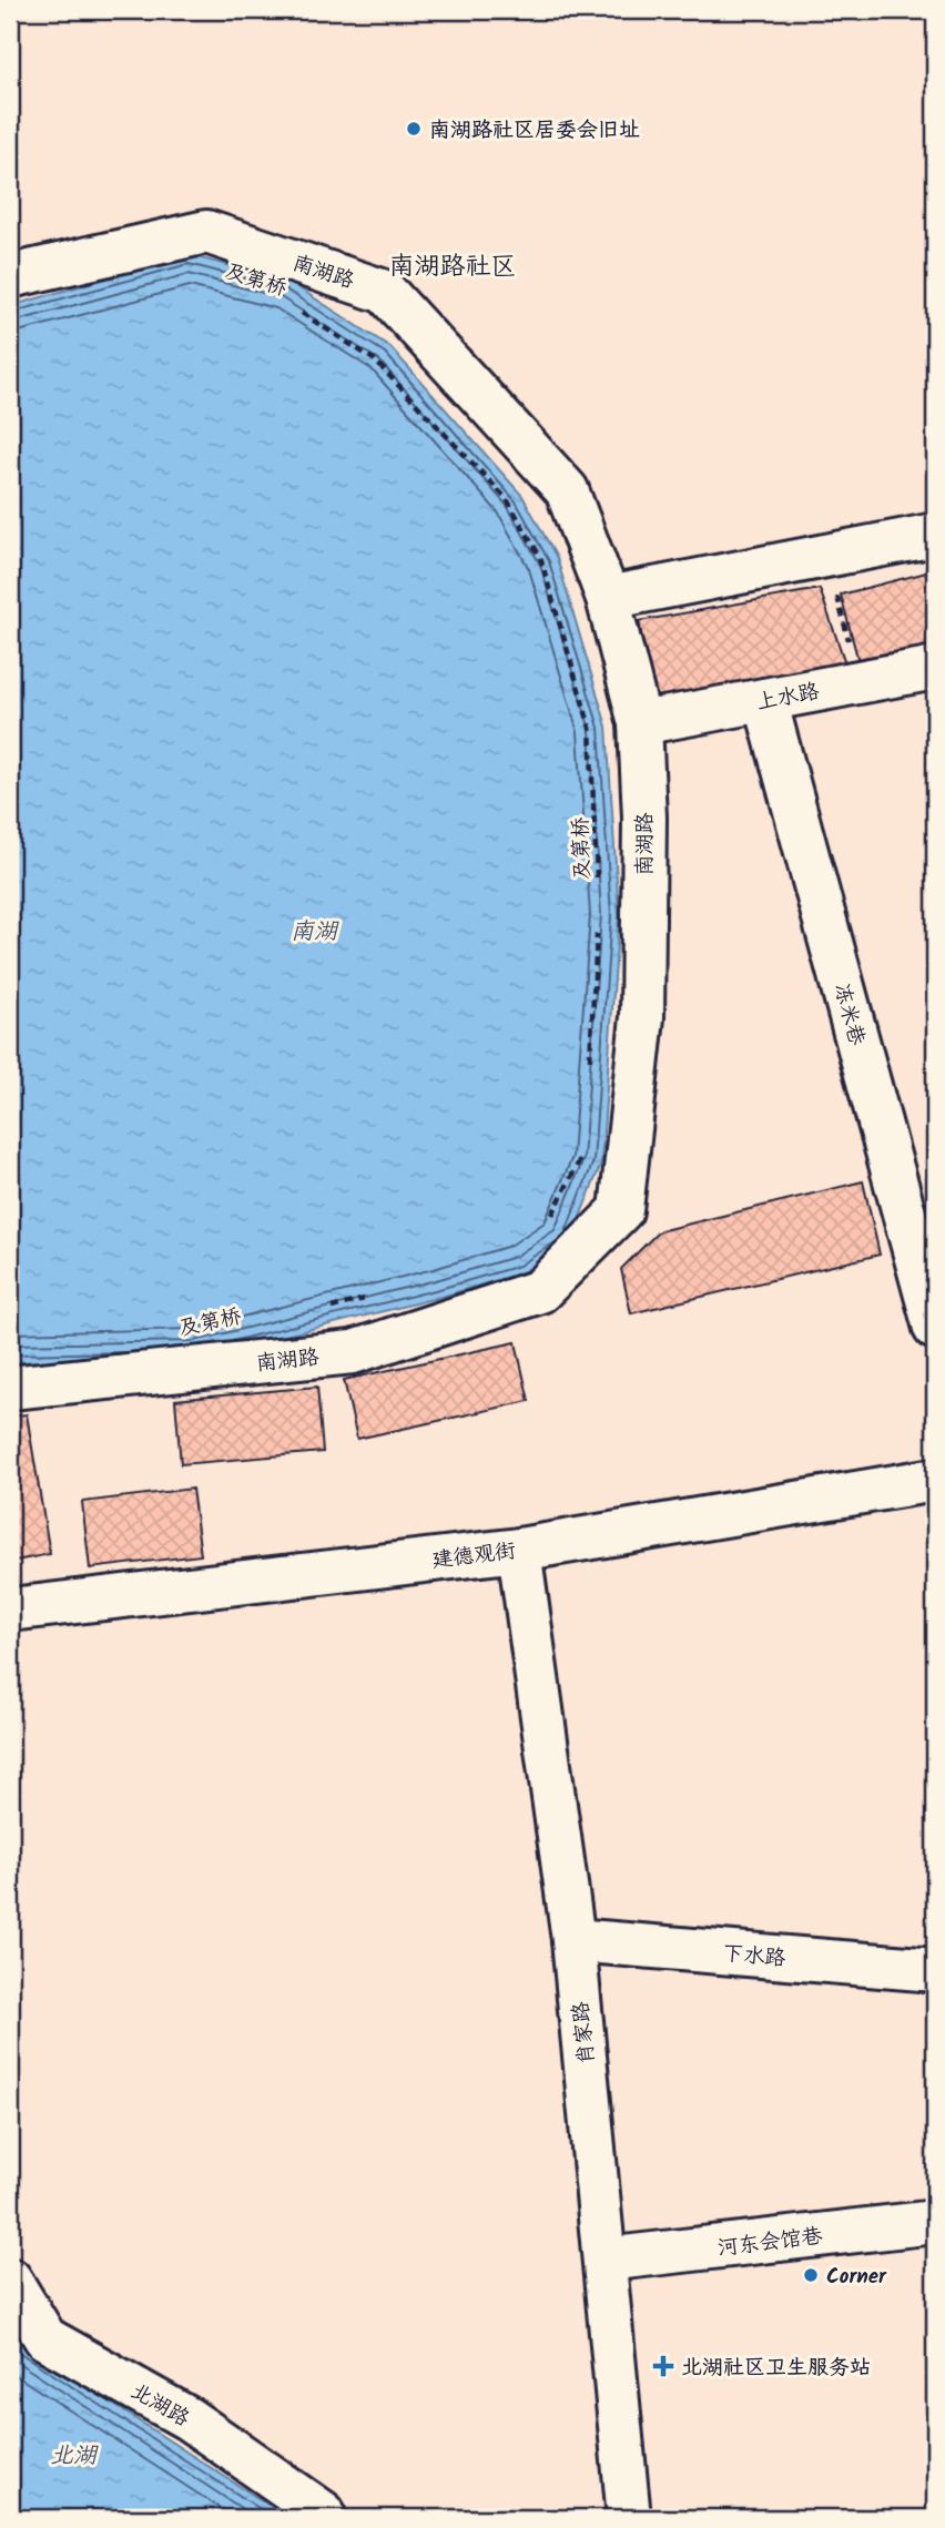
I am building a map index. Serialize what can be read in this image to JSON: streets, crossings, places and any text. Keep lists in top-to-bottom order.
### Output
{
  "streets": {
    "street": [
      "南湖路",
      "上水路",
      "冻米巷",
      "建德观街",
      "下水路",
      "肖家路",
      "河东会馆巷",
      "北湖路"
    ],
    "path": ["及第桥"]
  },
  "crossings": [
    ["南湖路", "上水路"],
    ["上水路", "冻米巷"],
    ["建德观街", "肖家路"],
    ["下水路", "肖家路"],
    ["肖家路", "河东会馆巷"]
  ],
  "districts": ["南湖路社区"],
  "water": ["南湖", "北湖"],
  "places": {
    "other": ["南湖路社区居委会旧址", "Corner"],
    "health": ["北湖社区卫生服务站"]
  }
}
